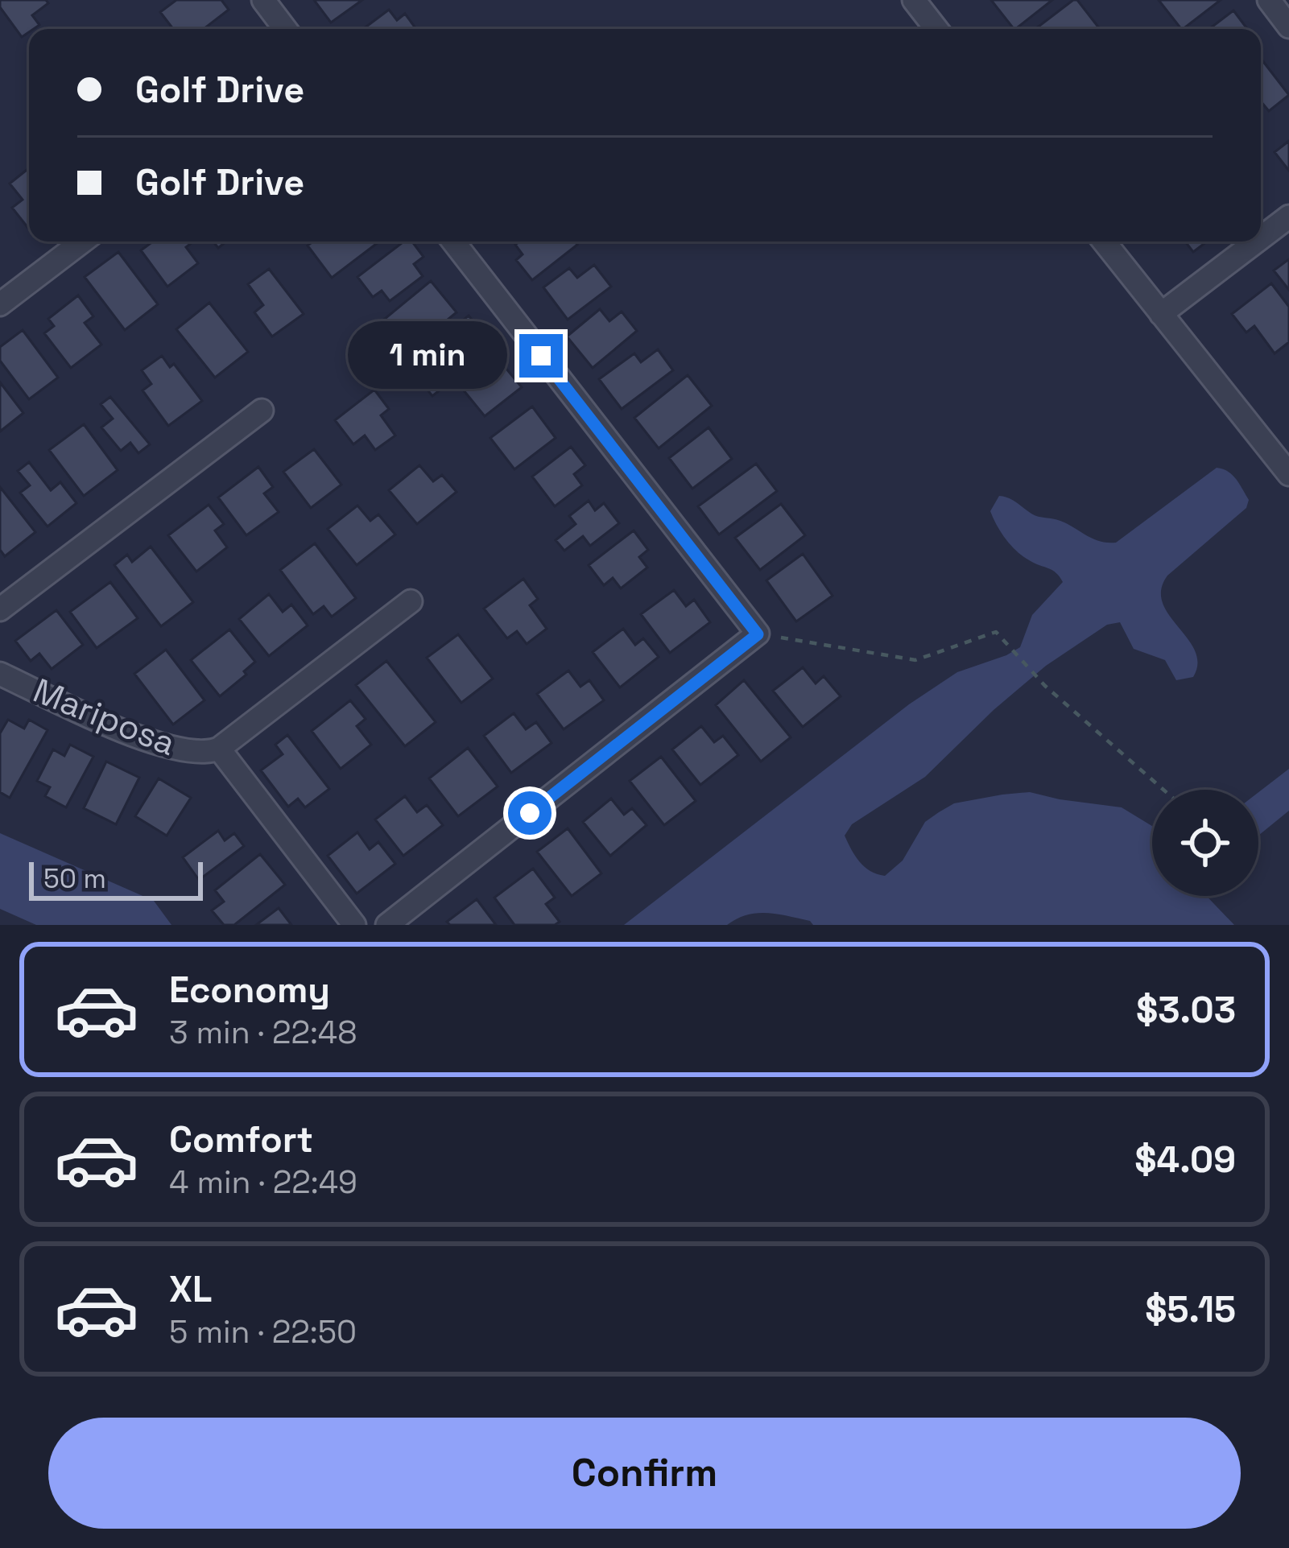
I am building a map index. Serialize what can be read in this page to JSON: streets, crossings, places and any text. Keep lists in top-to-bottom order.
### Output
{
  "streets": {
    "street": ["Mariposa"]
  },
  "scale_bar": "50 m",
  "page": {
    "banner": ["Golf Drive", "Golf Drive"],
    "bubble": "1 min",
    "scale": "50 m",
    "list": [
      {
        "name": "Economy",
        "note": "3 min · 22:48",
        "value": "$3.03"
      },
      {
        "name": "Comfort",
        "note": "4 min · 22:49",
        "value": "$4.09"
      },
      {
        "name": "XL",
        "note": "5 min · 22:50",
        "value": "$5.15"
      }
    ],
    "buttons": "Confirm"
  }
}
